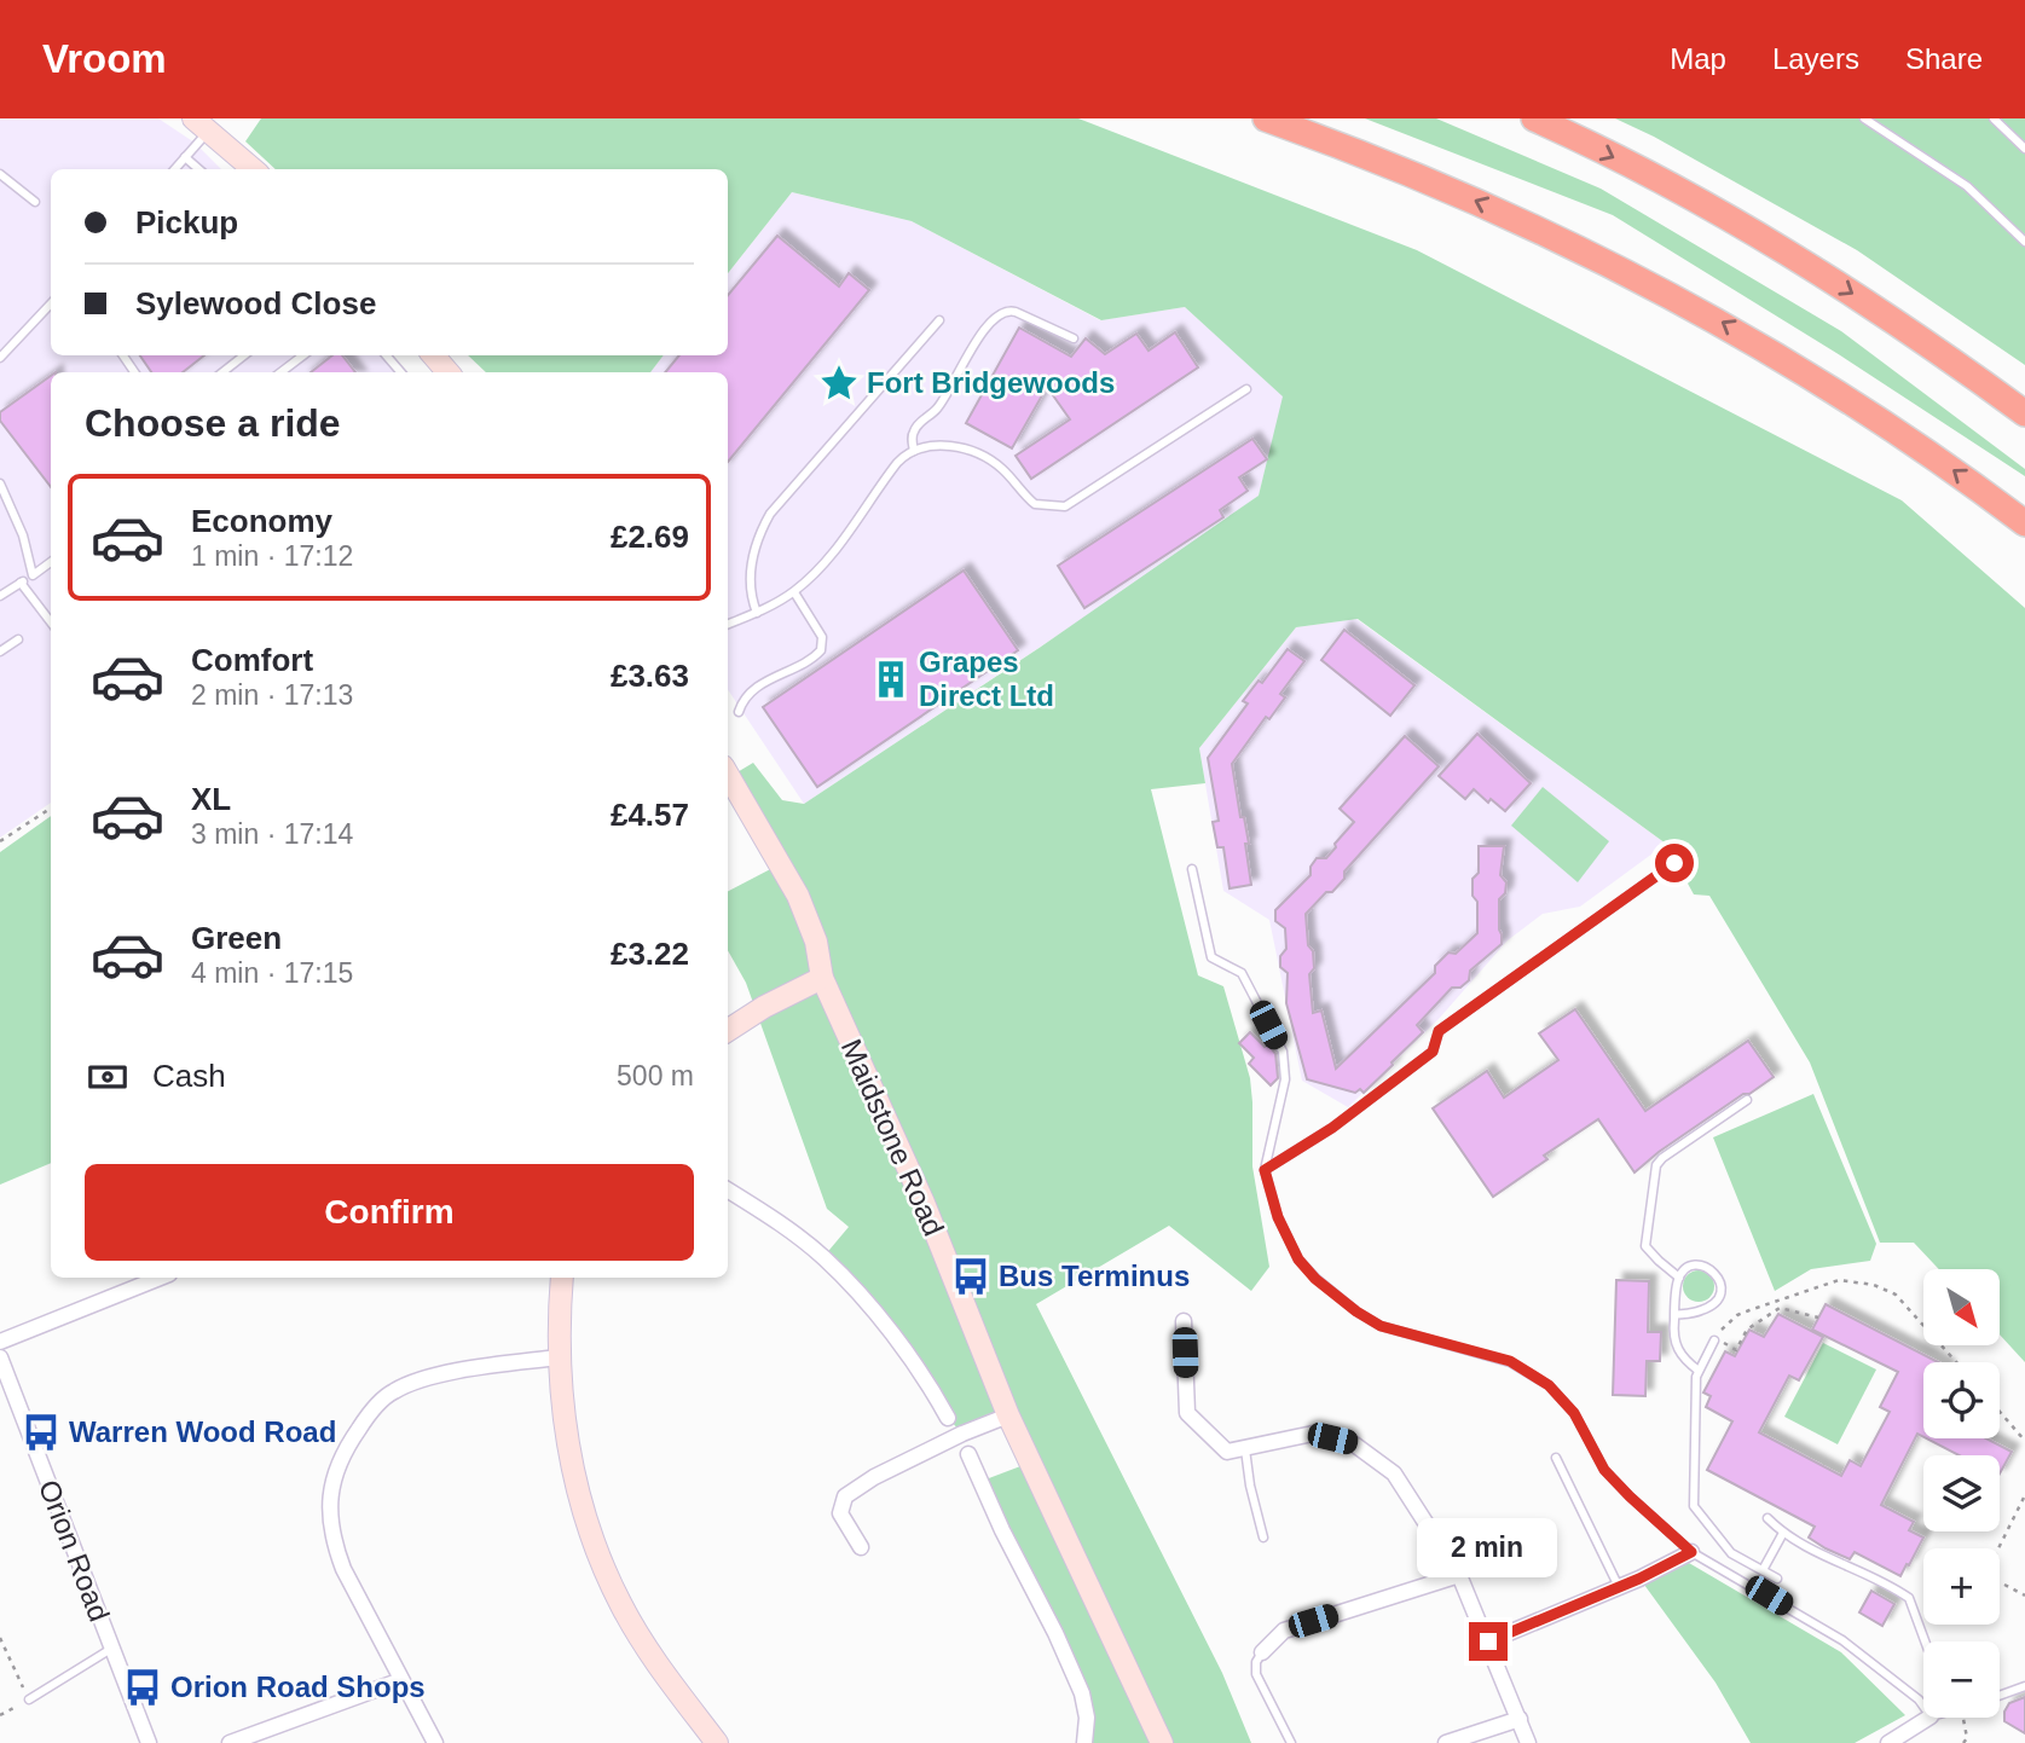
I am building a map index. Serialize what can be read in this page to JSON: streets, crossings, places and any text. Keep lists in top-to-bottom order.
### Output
{
  "streets": {
    "main road": ["Maidstone Road"],
    "street": ["Orion Road"]
  },
  "places": {
    "place": ["Fort Bridgewoods"],
    "building": ["Grapes Direct Ltd"],
    "bus stop": ["Bus Terminus", "Warren Wood Road", "Orion Road Shops"]
  },
  "north": "bottom right",
  "page": {
    "header": "Vroom",
    "nav": ["Map", "Layers", "Share"],
    "banner": ["Pickup", "Sylewood Close"],
    "heading": "Choose a ride",
    "list": [
      {
        "name": "Economy",
        "note": "1 min · 17:12",
        "value": "£2.69"
      },
      {
        "name": "Comfort",
        "note": "2 min · 17:13",
        "value": "£3.63"
      },
      {
        "name": "XL",
        "note": "3 min · 17:14",
        "value": "£4.57"
      },
      {
        "name": "Green",
        "note": "4 min · 17:15",
        "value": "£3.22"
      }
    ],
    "pay": ["Cash", "500 m"],
    "buttons": "Confirm",
    "map_buttons": ["+", "−"],
    "bubble": "2 min"
  }
}
